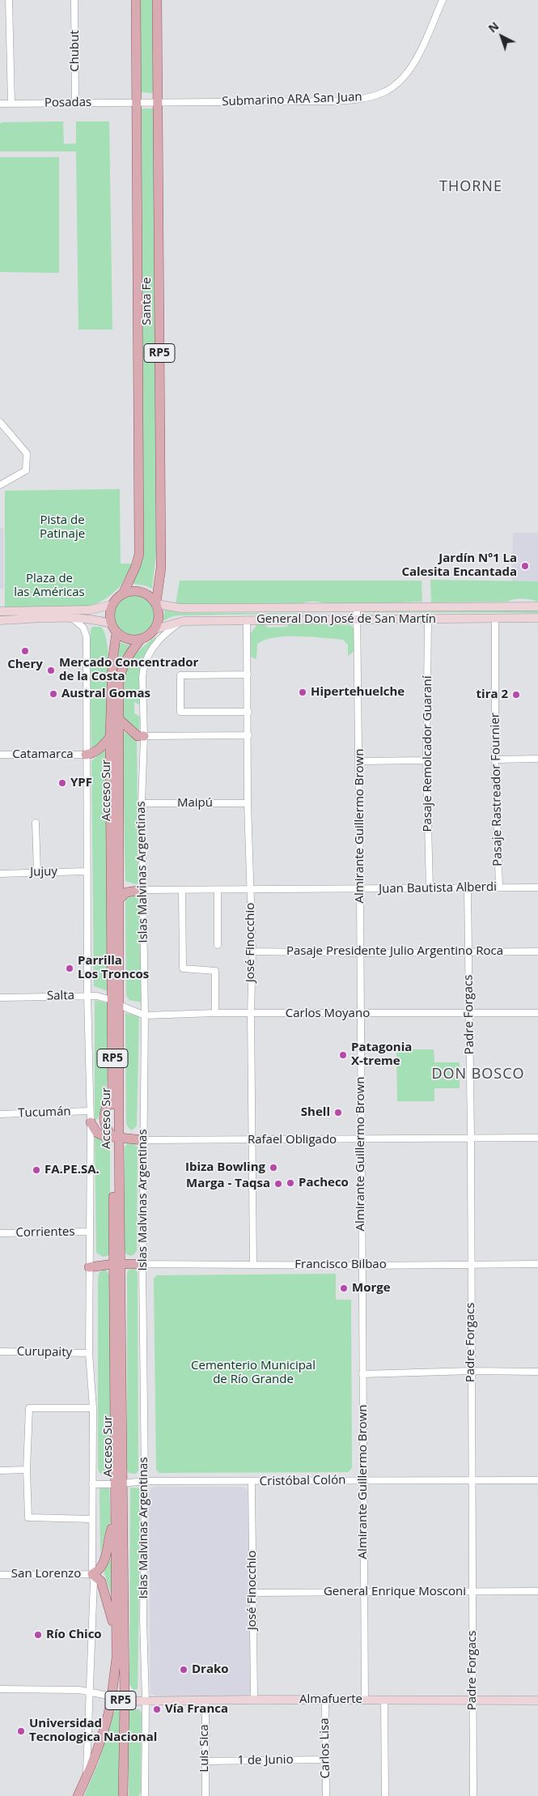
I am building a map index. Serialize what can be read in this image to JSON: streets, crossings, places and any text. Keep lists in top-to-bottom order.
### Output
{
  "streets": {
    "main road": [
      "Santa Fe",
      "RP5",
      "General Don José de San Martín",
      "Acceso Sur",
      "Almafuerte"
    ],
    "street": [
      "Chubut",
      "Submarino ARA San Juan",
      "Posadas",
      "Pasaje Remolcador Guaraní",
      "Catamarca",
      "Pasaje Rastreador Fournier",
      "Maipú",
      "Almirante Guillermo Brown",
      "Jujuy",
      "Islas Malvinas Argentinas",
      "Juan Bautista Alberdi",
      "José Finocchio",
      "Pasaje Presidente Julio Argentino Roca",
      "Salta",
      "Carlos Moyano",
      "Padre Forgacs",
      "Tucumán",
      "Rafael Obligado",
      "Corrientes",
      "Francisco Bilbao",
      "Curupaity",
      "Cristóbal Colón",
      "San Lorenzo",
      "General Enrique Mosconi",
      "Luis Sica",
      "Carlos Lisa",
      "1 de Junio"
    ]
  },
  "crossings": [
    ["Chubut", "Posadas"],
    ["Submarino ARA San Juan", "Posadas"],
    ["Submarino ARA San Juan", "Santa Fe"],
    ["Posadas", "Santa Fe"],
    ["Santa Fe", "RP5"],
    ["Santa Fe", "General Don José de San Martín"],
    ["Santa Fe", "Acceso Sur"],
    ["RP5", "General Don José de San Martín"],
    ["RP5", "Acceso Sur"],
    ["RP5", "Almafuerte"],
    ["General Don José de San Martín", "Pasaje Remolcador Guaraní"],
    ["General Don José de San Martín", "Pasaje Rastreador Fournier"],
    ["General Don José de San Martín", "Acceso Sur"],
    ["General Don José de San Martín", "Almirante Guillermo Brown"],
    ["General Don José de San Martín", "Islas Malvinas Argentinas"],
    ["General Don José de San Martín", "José Finocchio"],
    ["Pasaje Remolcador Guaraní", "Juan Bautista Alberdi"],
    ["Pasaje Rastreador Fournier", "Juan Bautista Alberdi"],
    ["Acceso Sur", "Salta"],
    ["Acceso Sur", "Carlos Moyano"],
    ["Acceso Sur", "Cristóbal Colón"],
    ["Acceso Sur", "Almafuerte"],
    ["Maipú", "Islas Malvinas Argentinas"],
    ["Maipú", "José Finocchio"],
    ["Almirante Guillermo Brown", "Juan Bautista Alberdi"],
    ["Almirante Guillermo Brown", "Pasaje Presidente Julio Argentino Roca"],
    ["Almirante Guillermo Brown", "Carlos Moyano"],
    ["Almirante Guillermo Brown", "Rafael Obligado"],
    ["Almirante Guillermo Brown", "Francisco Bilbao"],
    ["Almirante Guillermo Brown", "Cristóbal Colón"],
    ["Almirante Guillermo Brown", "General Enrique Mosconi"],
    ["Almirante Guillermo Brown", "Almafuerte"],
    ["Islas Malvinas Argentinas", "Juan Bautista Alberdi"],
    ["Islas Malvinas Argentinas", "Carlos Moyano"],
    ["Islas Malvinas Argentinas", "Rafael Obligado"],
    ["Islas Malvinas Argentinas", "Francisco Bilbao"],
    ["Islas Malvinas Argentinas", "Cristóbal Colón"],
    ["Islas Malvinas Argentinas", "Almafuerte"],
    ["Juan Bautista Alberdi", "José Finocchio"],
    ["Juan Bautista Alberdi", "Padre Forgacs"],
    ["José Finocchio", "Pasaje Presidente Julio Argentino Roca"],
    ["José Finocchio", "Carlos Moyano"],
    ["José Finocchio", "Rafael Obligado"],
    ["José Finocchio", "Francisco Bilbao"],
    ["José Finocchio", "Cristóbal Colón"],
    ["José Finocchio", "General Enrique Mosconi"],
    ["José Finocchio", "Almafuerte"],
    ["Pasaje Presidente Julio Argentino Roca", "Padre Forgacs"],
    ["Salta", "Carlos Moyano"],
    ["Carlos Moyano", "Padre Forgacs"],
    ["Padre Forgacs", "Rafael Obligado"],
    ["Padre Forgacs", "Francisco Bilbao"],
    ["Padre Forgacs", "Cristóbal Colón"],
    ["Padre Forgacs", "General Enrique Mosconi"],
    ["Padre Forgacs", "Almafuerte"],
    ["Almafuerte", "Luis Sica"],
    ["Almafuerte", "Carlos Lisa"],
    ["Luis Sica", "1 de Junio"],
    ["Carlos Lisa", "1 de Junio"]
  ],
  "districts": ["THORNE", "DON BOSCO"],
  "parks": ["Pista de Patinaje", "Plaza de las Américas", "Cementerio Municipal de Río Grande"],
  "places": [
    "Jardín Nº1 La Calesita Encantada",
    "Chery",
    "Mercado Concentrador de la Costa",
    "Hipertehuelche",
    "Austral Gomas",
    "tira 2",
    "YPF",
    "Parrilla Los Troncos",
    "Patagonia X-treme",
    "Shell",
    "Ibiza Bowling",
    "FA.PE.SA.",
    "Pacheco",
    "Marga - Taqsa",
    "Morge",
    "Río Chico",
    "Drako",
    "Vía Franca",
    "Universidad Tecnologica Nacional"
  ],
  "north": "top left"
}
